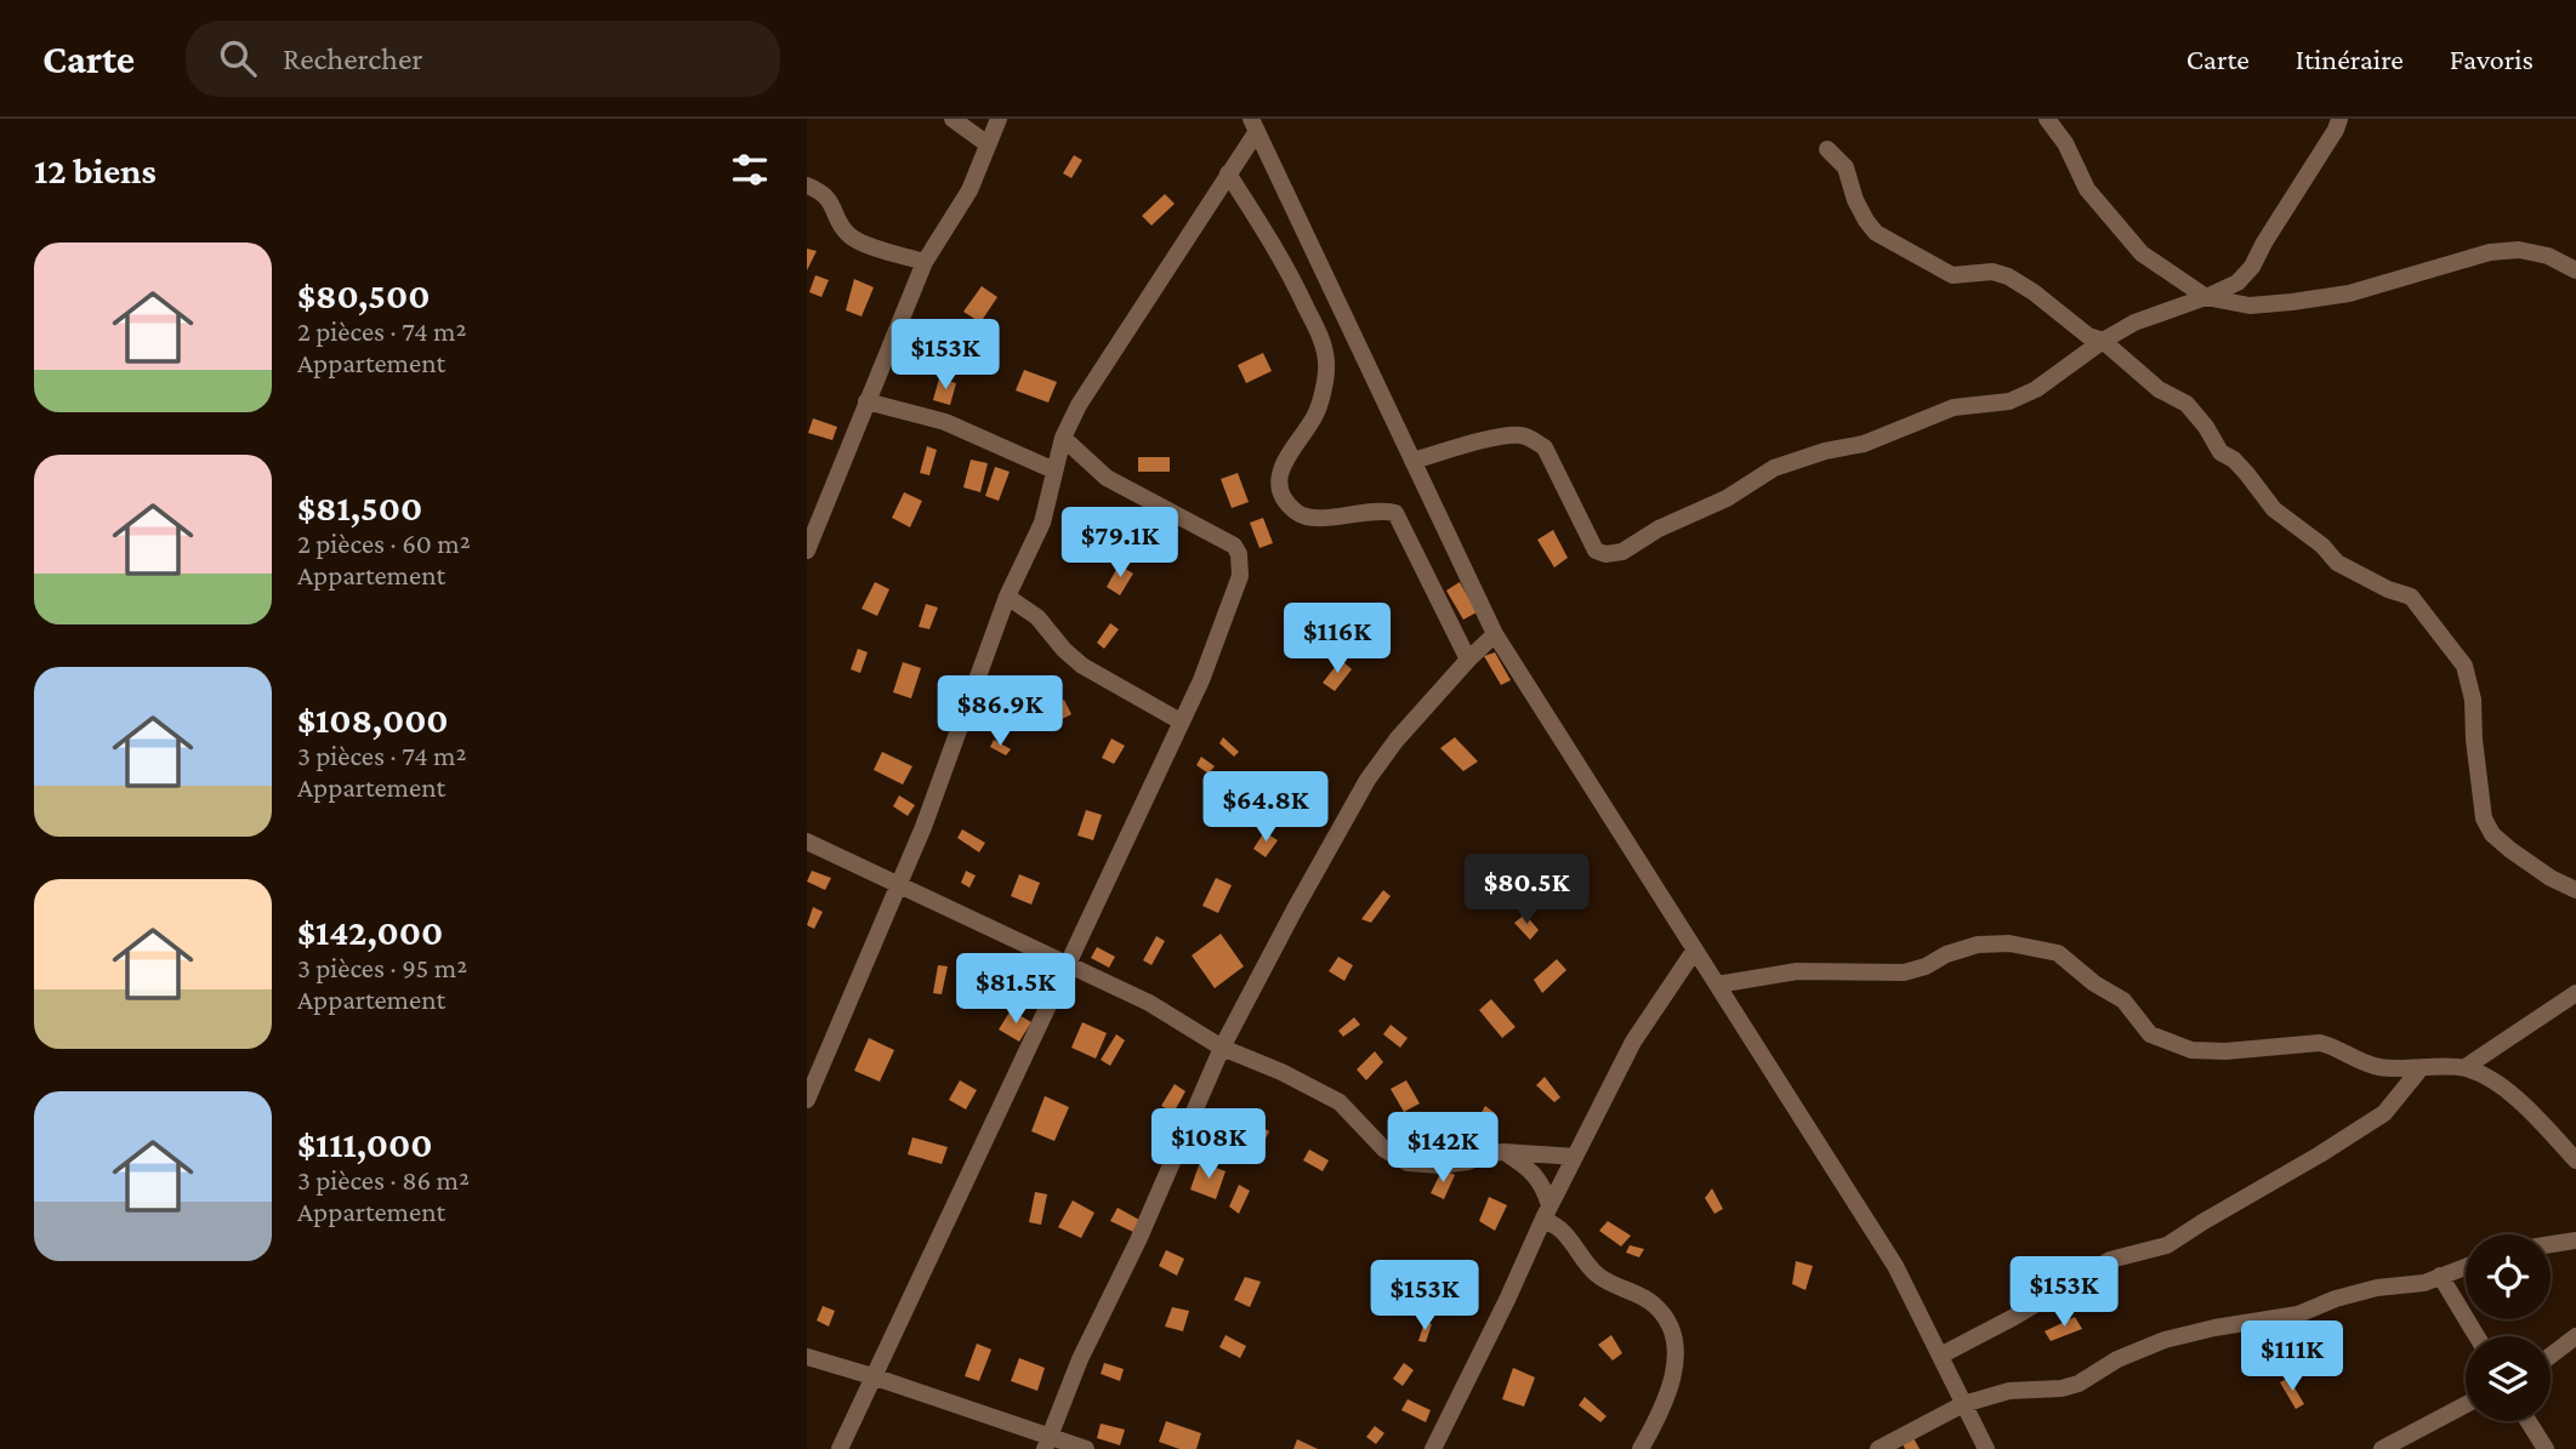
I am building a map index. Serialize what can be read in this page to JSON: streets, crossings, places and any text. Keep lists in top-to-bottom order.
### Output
{
  "page": {
    "header": "Carte",
    "search": "Rechercher",
    "nav": ["Carte", "Itinéraire", "Favoris"],
    "heading": "12 biens",
    "list": [
      {
        "name": "$80,500",
        "note": "2 pièces · 74 m² · Appartement"
      },
      {
        "name": "$81,500",
        "note": "2 pièces · 60 m² · Appartement"
      },
      {
        "name": "$108,000",
        "note": "3 pièces · 74 m² · Appartement"
      },
      {
        "name": "$142,000",
        "note": "3 pièces · 95 m² · Appartement"
      },
      {
        "name": "$111,000",
        "note": "3 pièces · 86 m² · Appartement"
      }
    ],
    "price": [
      "$153K",
      "$79.1K",
      "$116K",
      "$86.9K",
      "$64.8K",
      "$80.5K",
      "$81.5K",
      "$108K",
      "$142K",
      "$153K",
      "$153K",
      "$111K"
    ]
  }
}
